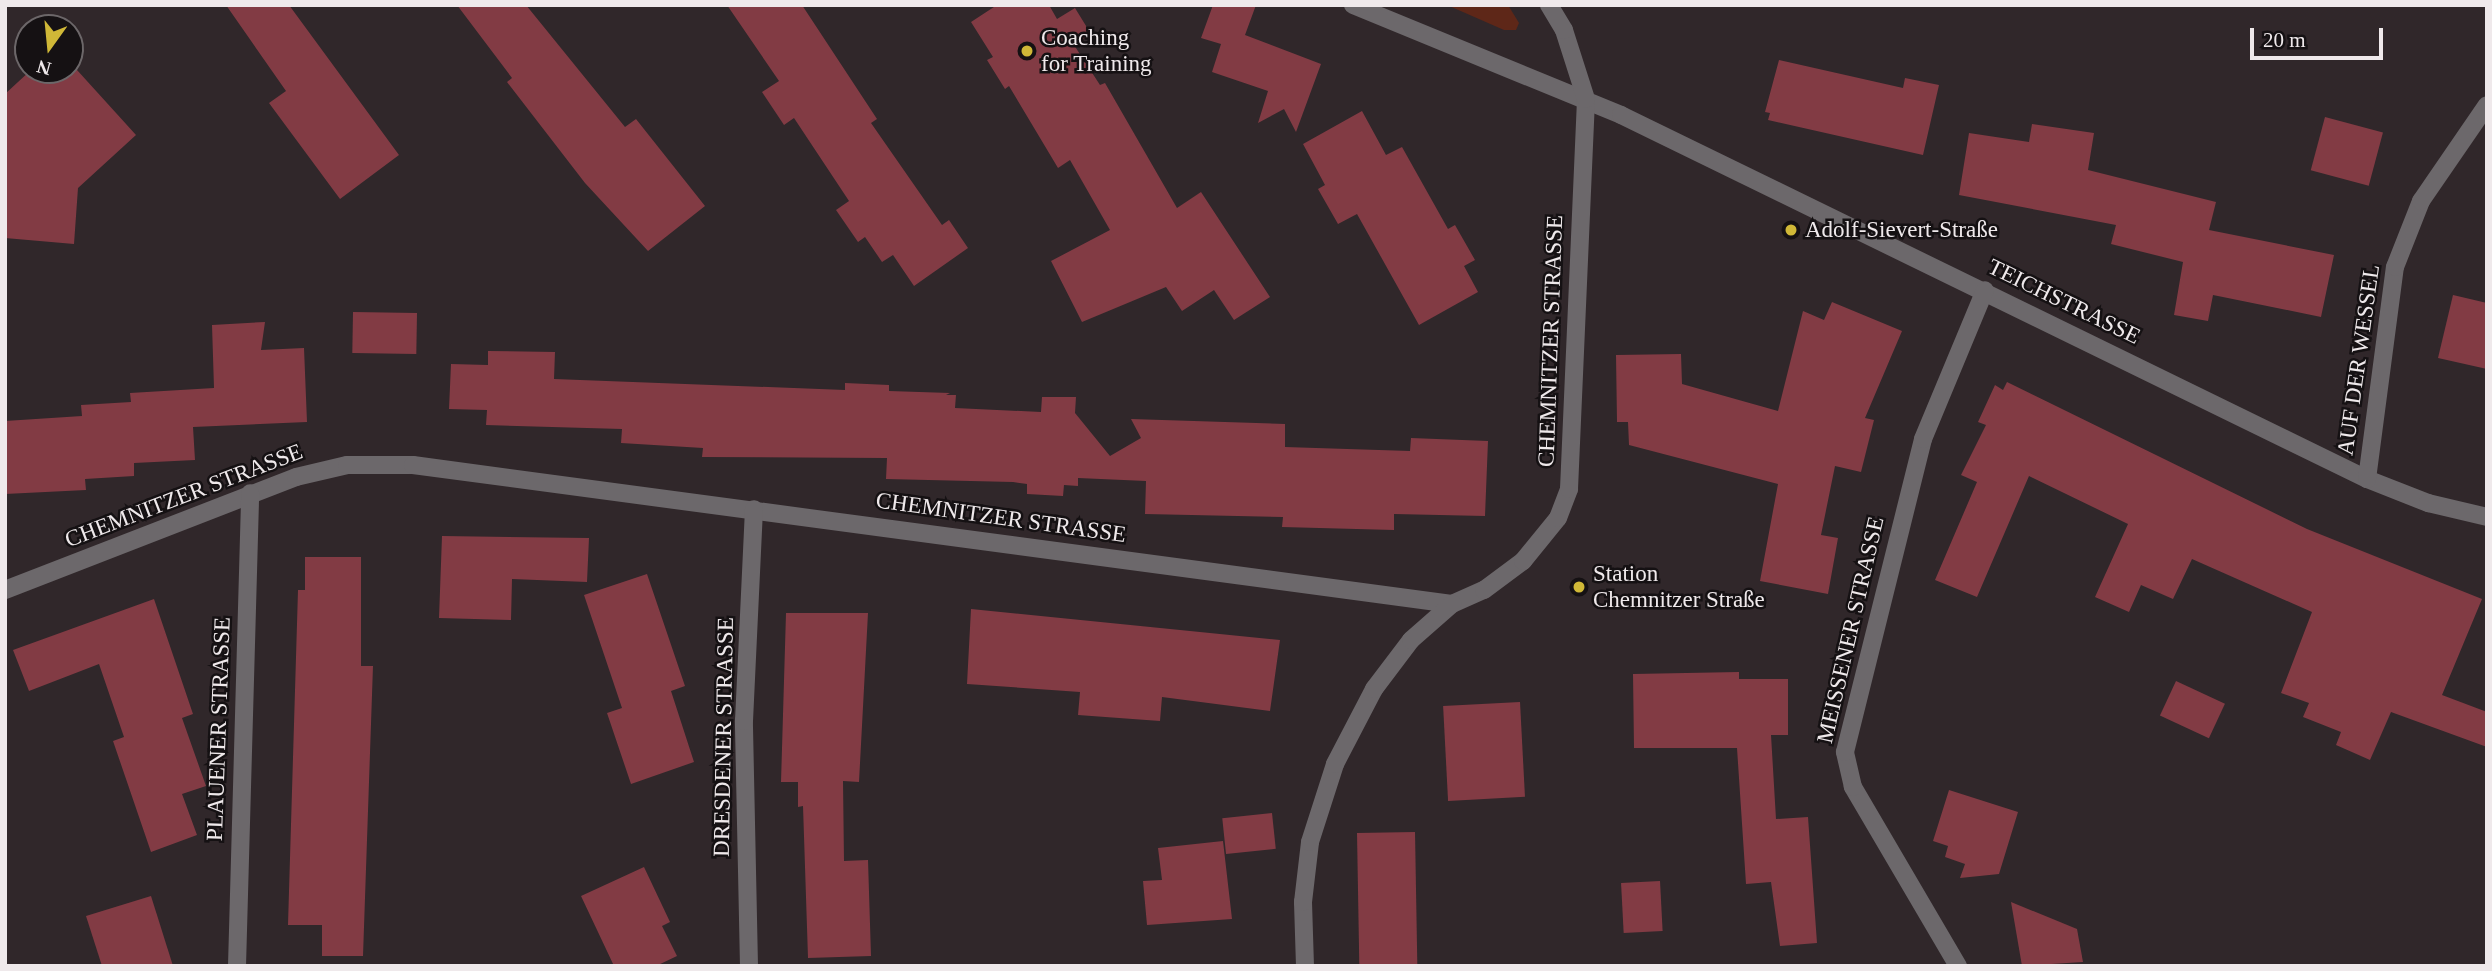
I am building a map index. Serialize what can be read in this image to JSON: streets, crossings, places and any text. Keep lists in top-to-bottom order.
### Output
{
  "streets": {
    "street": [
      "TEICHSTRASSE",
      "CHEMNITZER STRASSE",
      "AUF DER WESSEL",
      "MEISSENER STRASSE",
      "PLAUENER STRASSE",
      "DRESDENER STRASSE"
    ]
  },
  "crossings": [
    ["TEICHSTRASSE", "CHEMNITZER STRASSE"],
    ["TEICHSTRASSE", "AUF DER WESSEL"],
    ["TEICHSTRASSE", "MEISSENER STRASSE"],
    ["CHEMNITZER STRASSE", "PLAUENER STRASSE"],
    ["CHEMNITZER STRASSE", "DRESDENER STRASSE"]
  ],
  "places": ["Coaching for Training", "Adolf-Sievert-Straße", "Station Chemnitzer Straße"],
  "scale_bar": "20 m",
  "north": "bottom"
}
